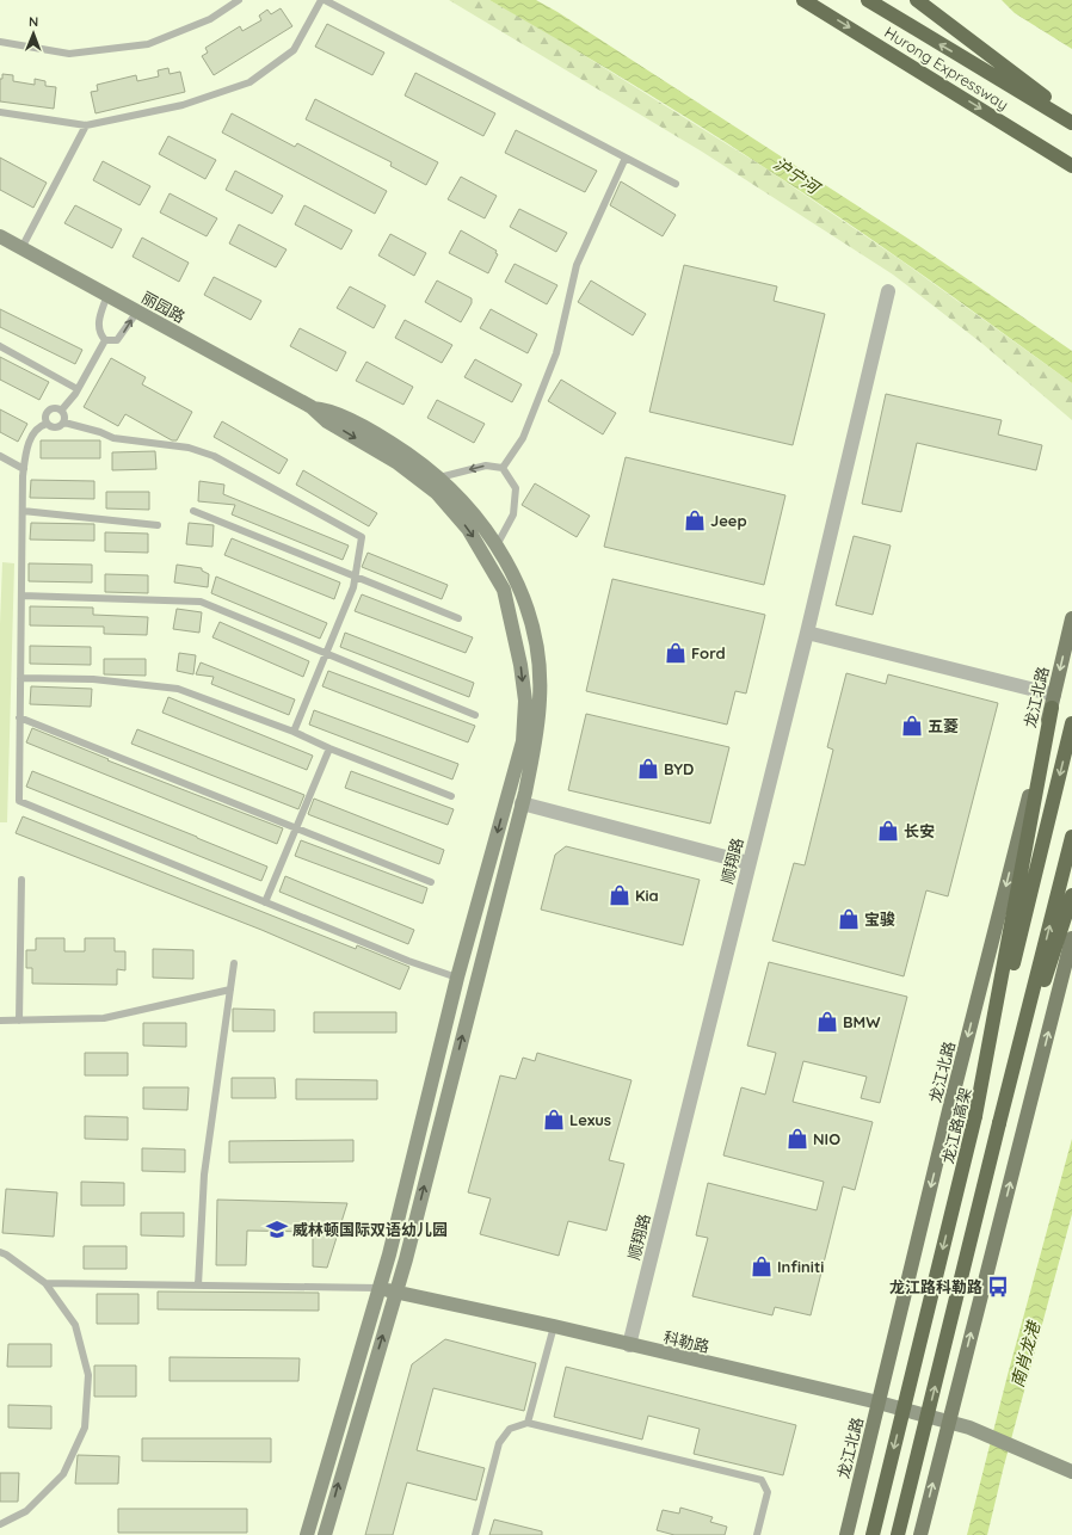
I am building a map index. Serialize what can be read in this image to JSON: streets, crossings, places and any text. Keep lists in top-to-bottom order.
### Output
{
  "streets": {
    "highway": ["Hurong Expressway", "龙江路高架"],
    "main road": ["龙江北路"],
    "street": ["丽园路", "顺翔路", "科勒路"]
  },
  "crossings": [
    ["龙江北路", "科勒路"],
    ["顺翔路", "科勒路"]
  ],
  "water": ["沪宁河", "南肖龙港"],
  "places": {
    "shop": [
      "Jeep",
      "Ford",
      "五菱",
      "BYD",
      "长安",
      "Kia",
      "宝骏",
      "BMW",
      "Lexus",
      "NIO",
      "Infiniti"
    ],
    "school or university": ["威林顿国际双语幼儿园"],
    "bus stop": ["龙江路科勒路"]
  },
  "north": "top"
}
